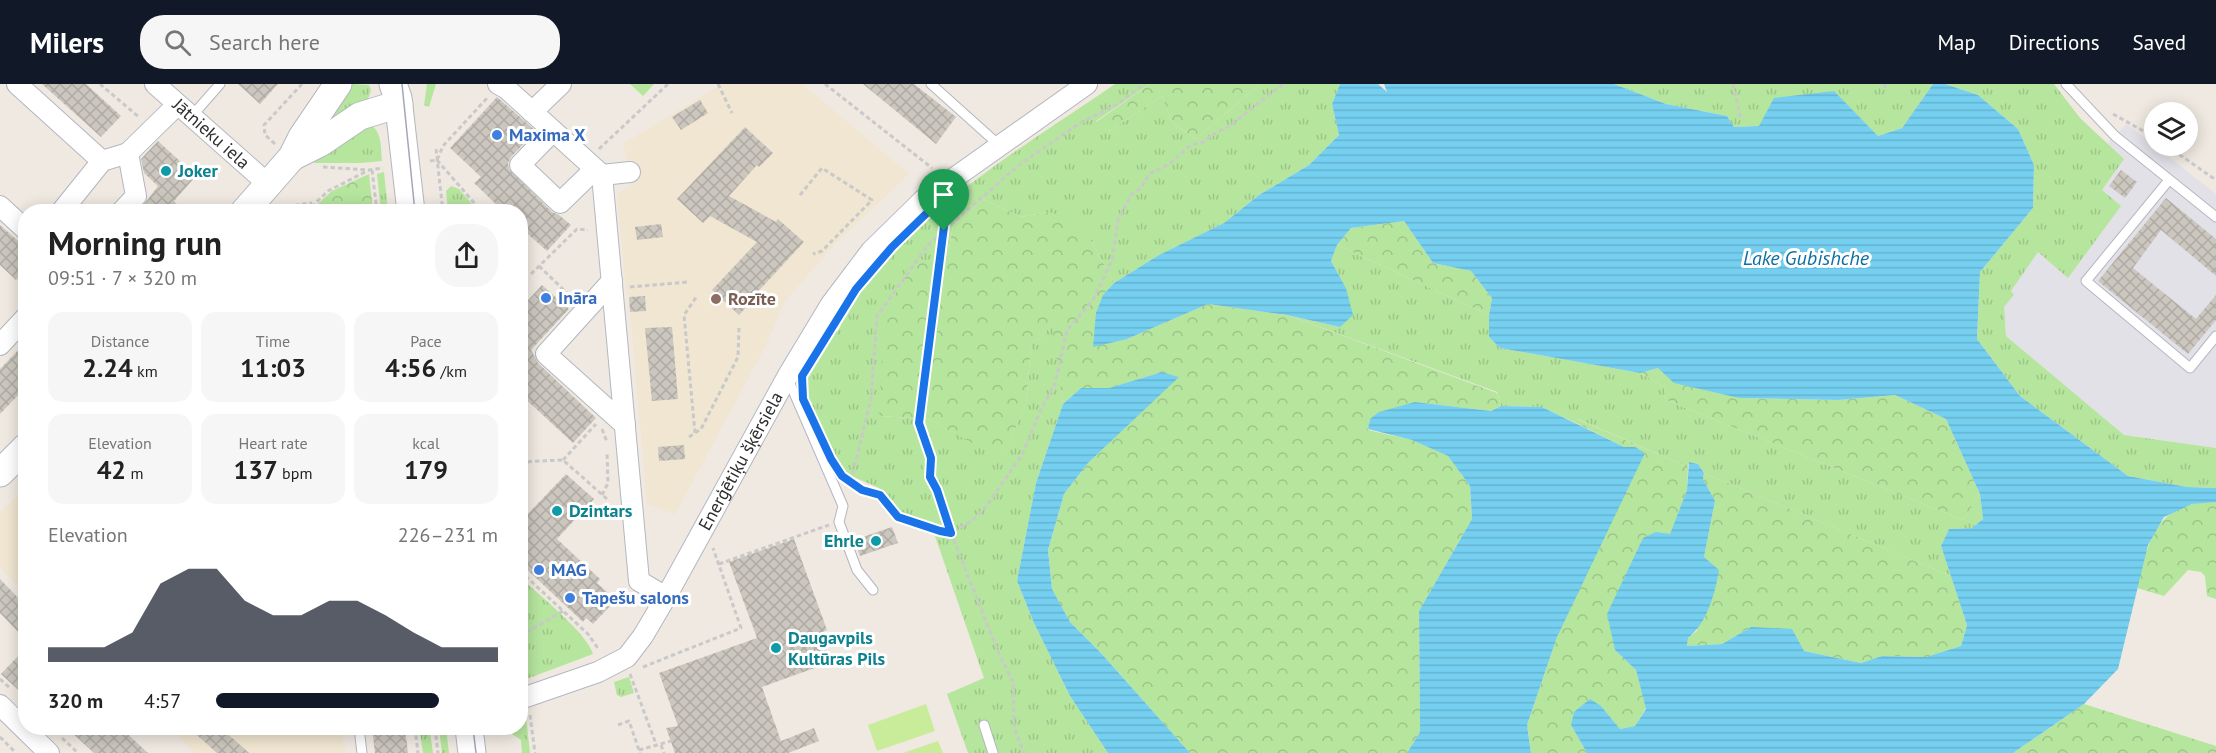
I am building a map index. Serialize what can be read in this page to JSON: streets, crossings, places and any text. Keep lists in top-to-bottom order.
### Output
{
  "streets": {
    "street": ["Jātnieku iela", "Enerģētiķu šķērsiela"]
  },
  "water": ["Lake Gubishche"],
  "places": [
    "Maxima X",
    "Joker",
    "Ināra",
    "Rozīte",
    "Dzintars",
    "Ehrle",
    "MAG",
    "Tapešu salons",
    "Daugavpils Kultūras Pils"
  ],
  "page": {
    "header": "Milers",
    "search": "Search here",
    "nav": ["Map", "Directions", "Saved"],
    "heading": ["Morning run", "09:51 · 7 × 320 m"],
    "stats": [
      ["Distance", "2.24 km"],
      ["Time", "11:03"],
      ["Pace", "4:56 /km"],
      ["Elevation", "42 m"],
      ["Heart rate", "137 bpm"],
      ["kcal", "179"]
    ],
    "chart": ["Elevation", "226–231 m"],
    "list": [
      {
        "name": "320 m",
        "note": "4:57"
      }
    ]
  }
}
